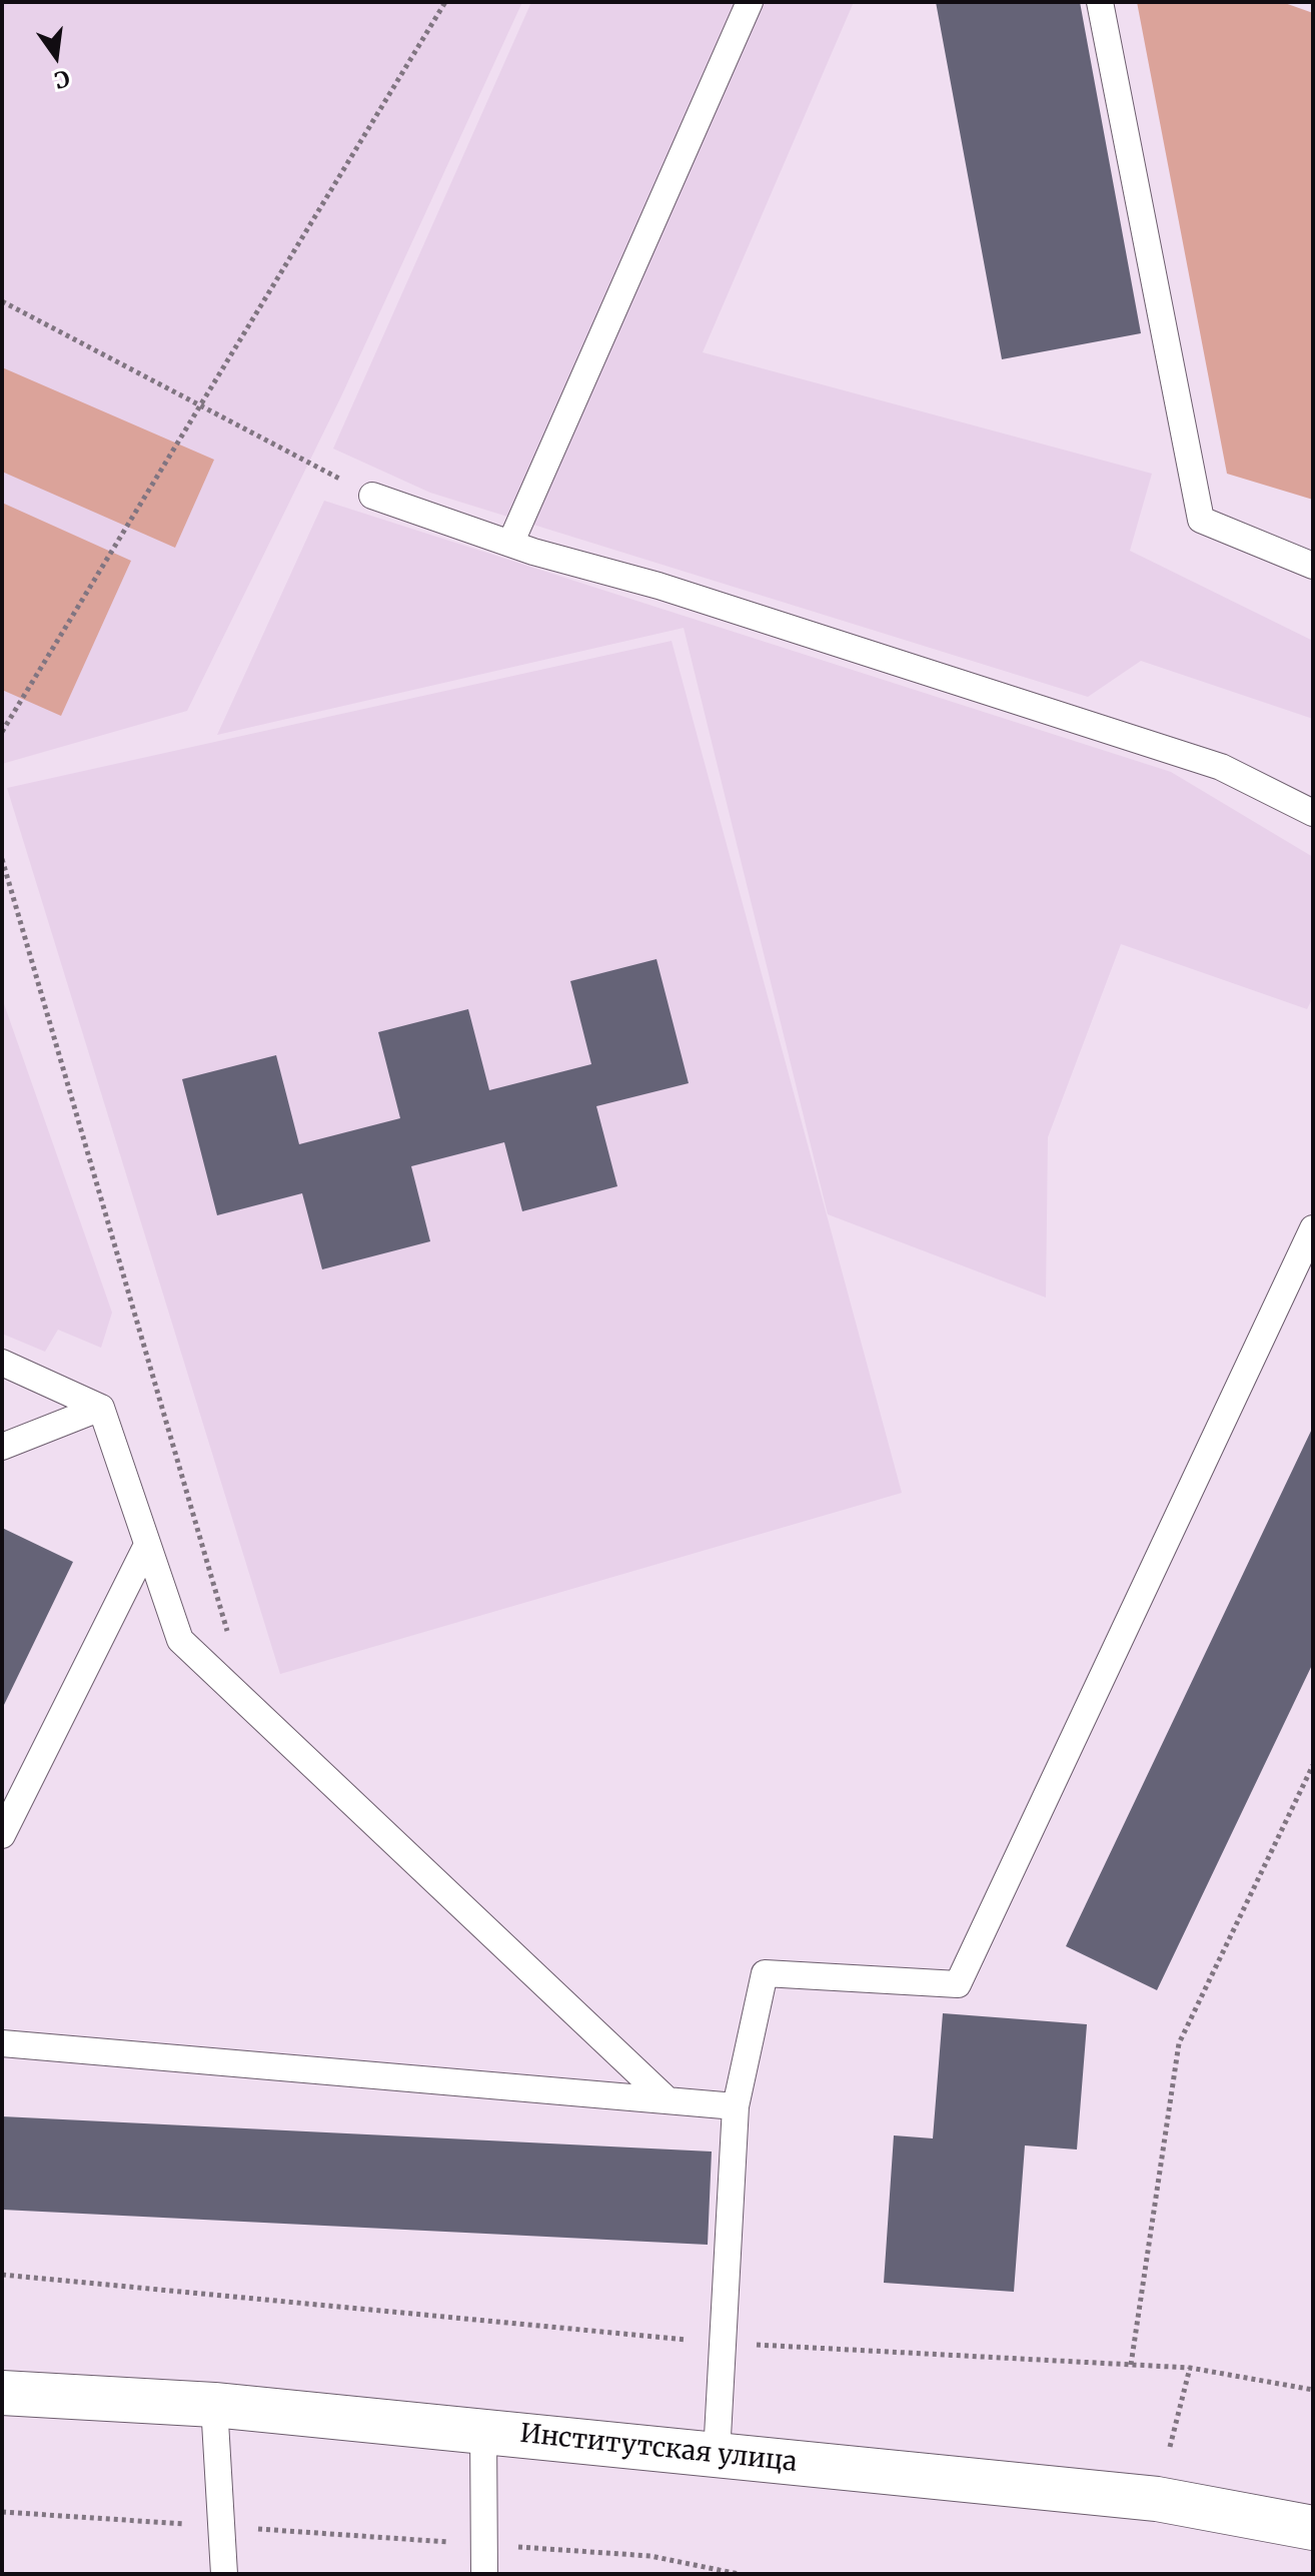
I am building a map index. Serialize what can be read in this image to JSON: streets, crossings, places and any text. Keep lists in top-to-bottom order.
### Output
{
  "streets": {
    "main road": ["Институтская улица"]
  },
  "north": "bottom"
}
